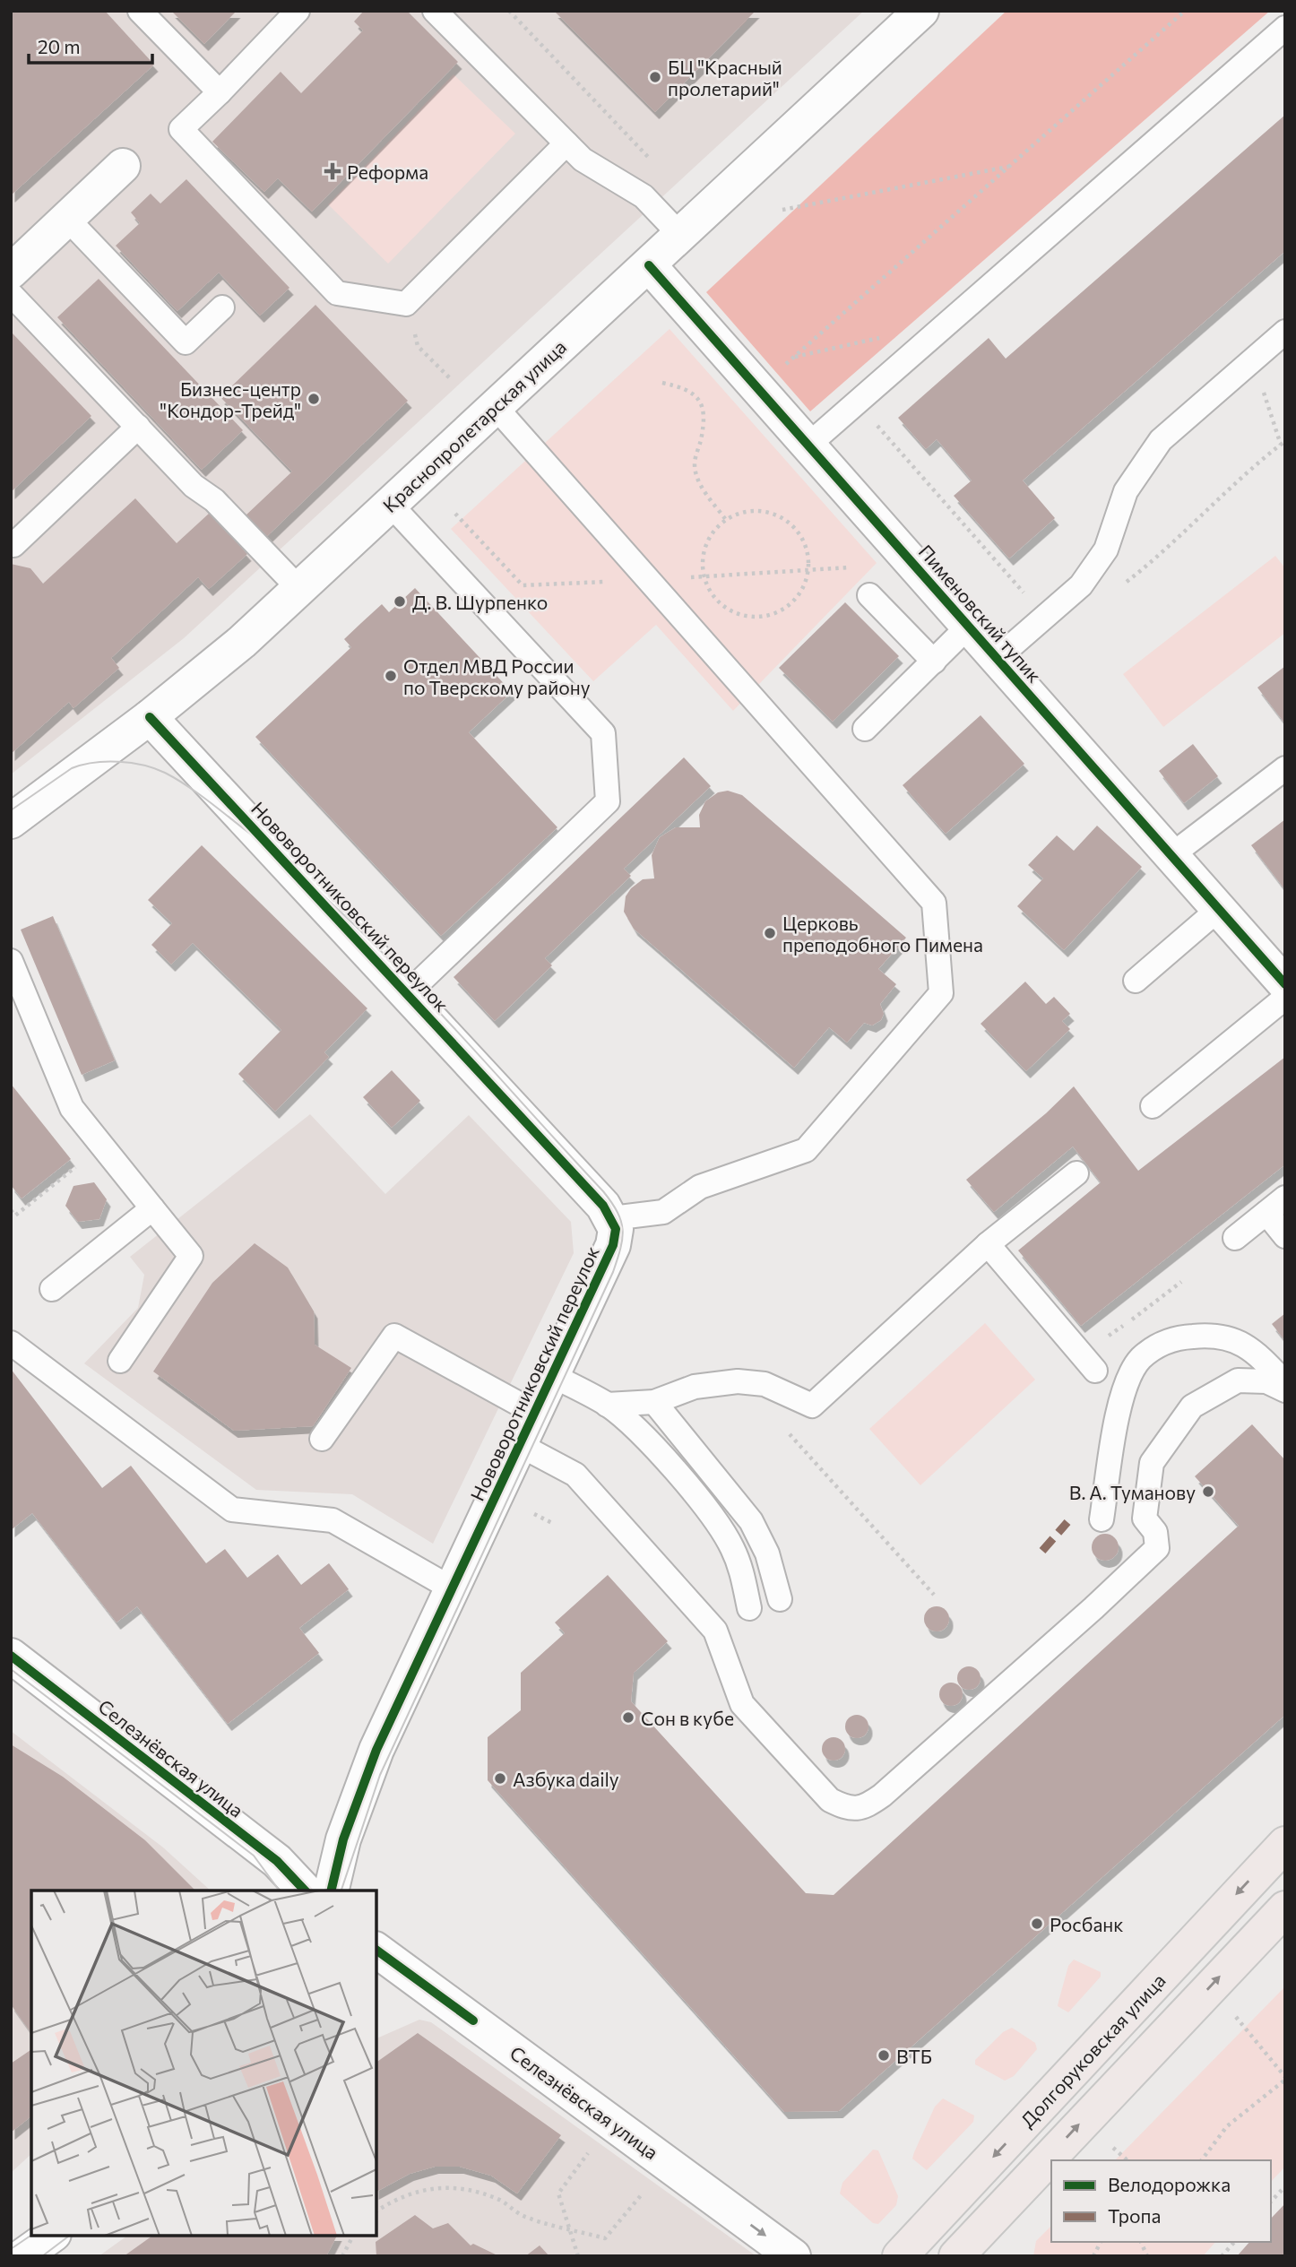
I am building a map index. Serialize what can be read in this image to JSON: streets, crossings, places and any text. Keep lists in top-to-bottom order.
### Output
{
  "streets": {
    "main road": ["Долгоруковская улица"],
    "street": [
      "Краснопролетарская улица",
      "Пименовский тупик",
      "Нововоротниковский переулок",
      "Селезнёвская улица"
    ]
  },
  "crossings": [
    ["Краснопролетарская улица", "Пименовский тупик"],
    ["Краснопролетарская улица", "Нововоротниковский переулок"]
  ],
  "one_way": ["Селезнёвская улица"],
  "places": {
    "other": [
      "БЦ \"Красный пролетарий\"",
      "Бизнес-центр \"Кондор-Трейд\"",
      "Д. В. Шурпенко",
      "Отдел МВД России по Тверскому району",
      "Церковь преподобного Пимена",
      "В. А. Туманову",
      "Сон в кубе",
      "Азбука daily",
      "Росбанк",
      "ВТБ"
    ],
    "health": ["Реформа"]
  },
  "legend": ["Велодорожка", "Тропа"],
  "scale_bar": "20 m"
}
